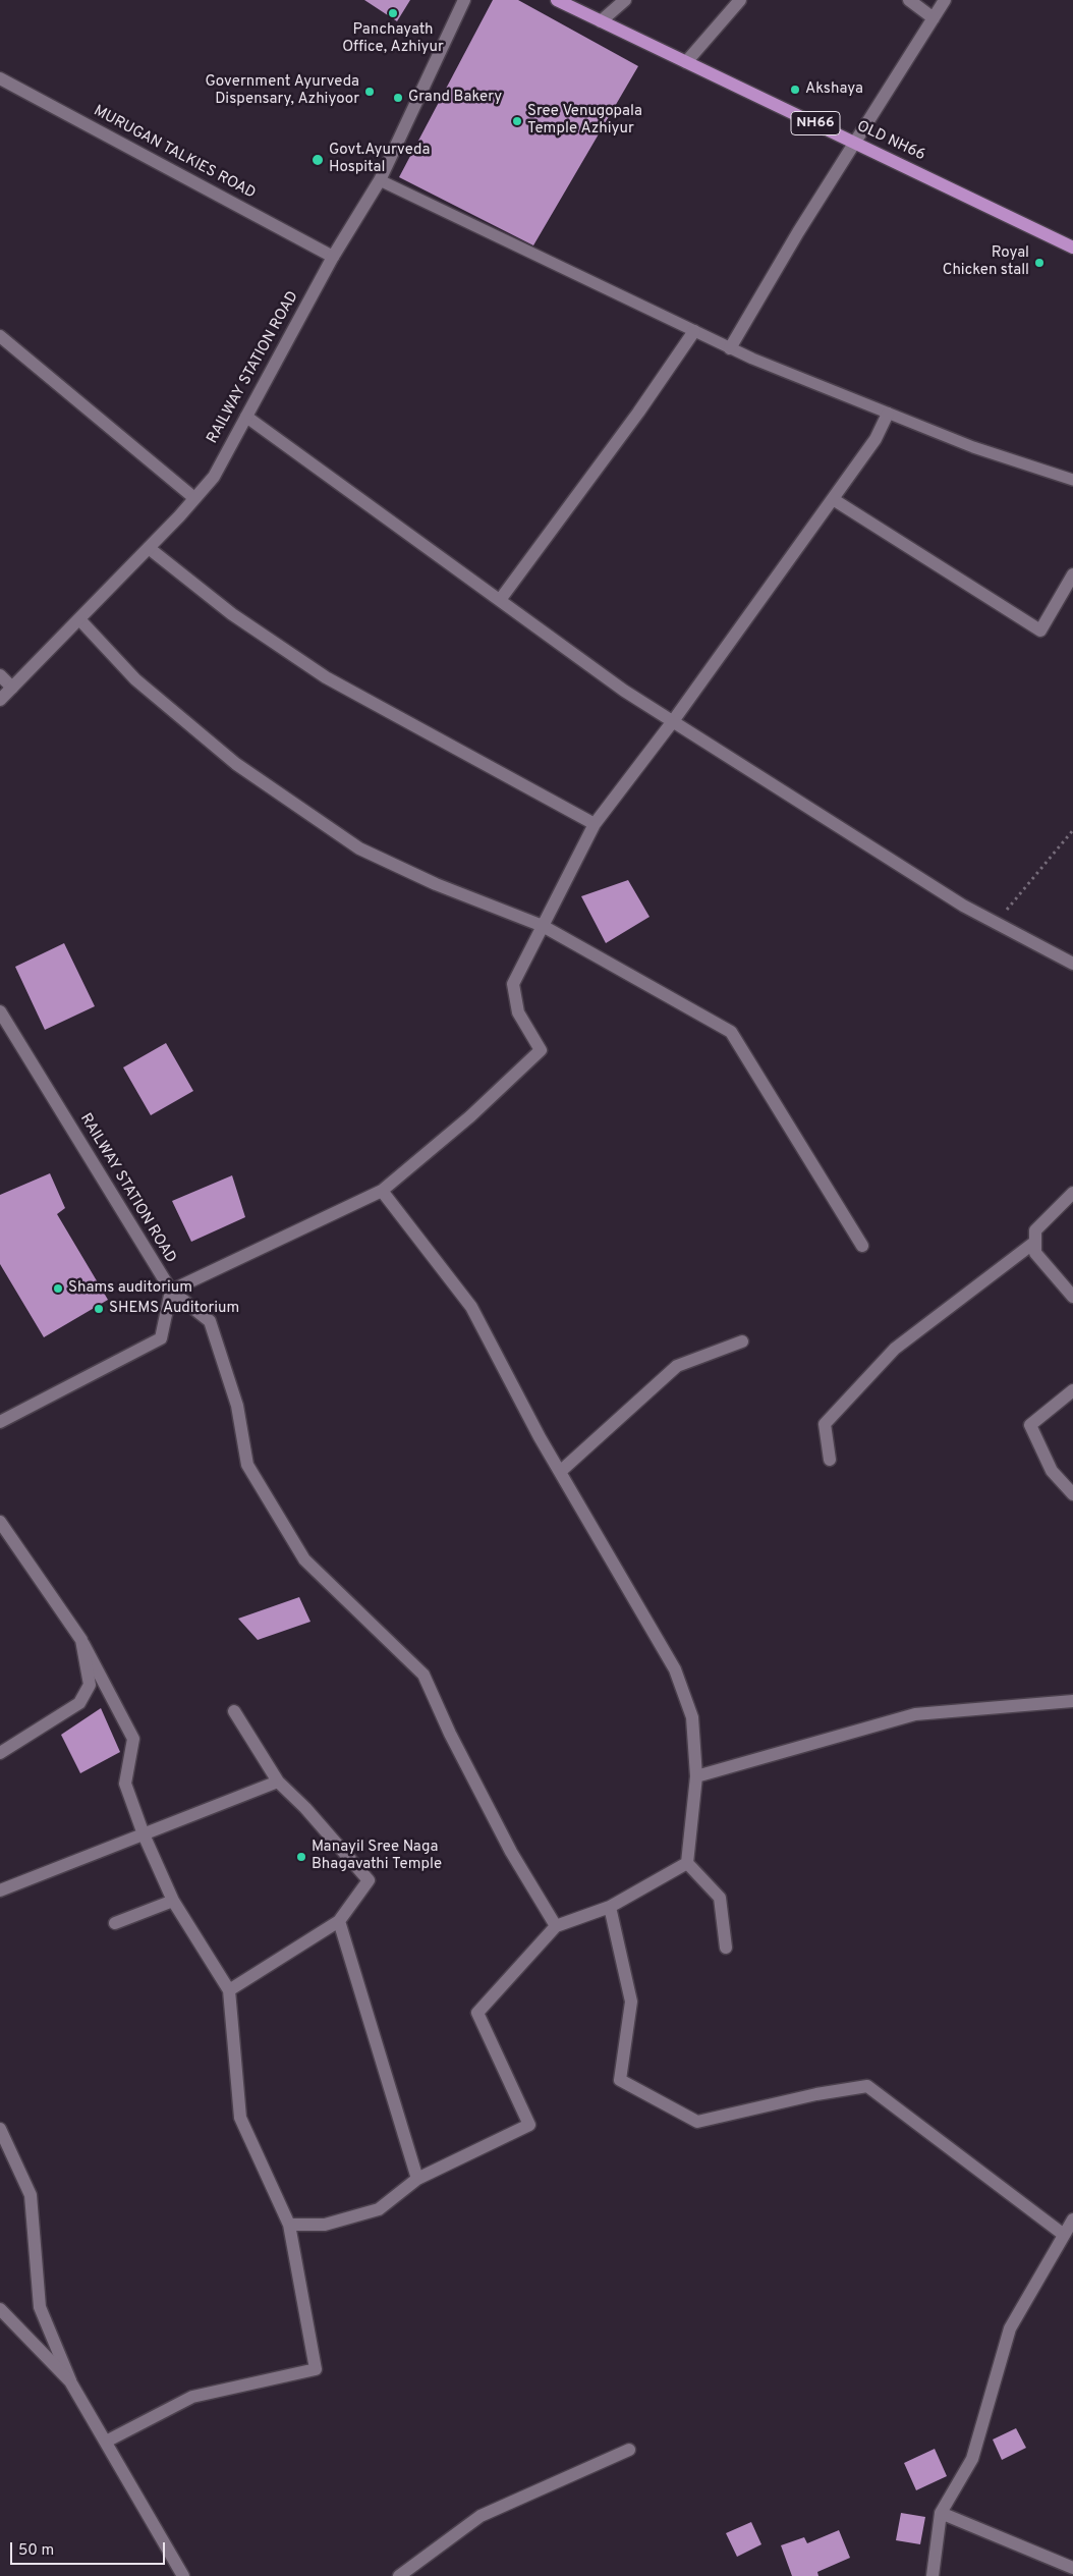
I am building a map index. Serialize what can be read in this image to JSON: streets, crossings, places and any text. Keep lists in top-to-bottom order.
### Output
{
  "streets": {
    "main road": ["NH66", "OLD NH66"],
    "street": ["MURUGAN TALKIES ROAD", "RAILWAY STATION ROAD"]
  },
  "crossings": [
    ["MURUGAN TALKIES ROAD", "RAILWAY STATION ROAD"]
  ],
  "places": [
    "Panchayath Office, Azhiyur",
    "Akshaya",
    "Government Ayurveda Dispensary, Azhiyoor",
    "Grand Bakery",
    "Sree Venugopala Temple Azhiyur",
    "Govt.Ayurveda Hospital",
    "Royal Chicken stall",
    "Shams auditorium",
    "SHEMS Auditorium",
    "Manayil Sree Naga Bhagavathi Temple"
  ],
  "scale_bar": "50 m"
}
